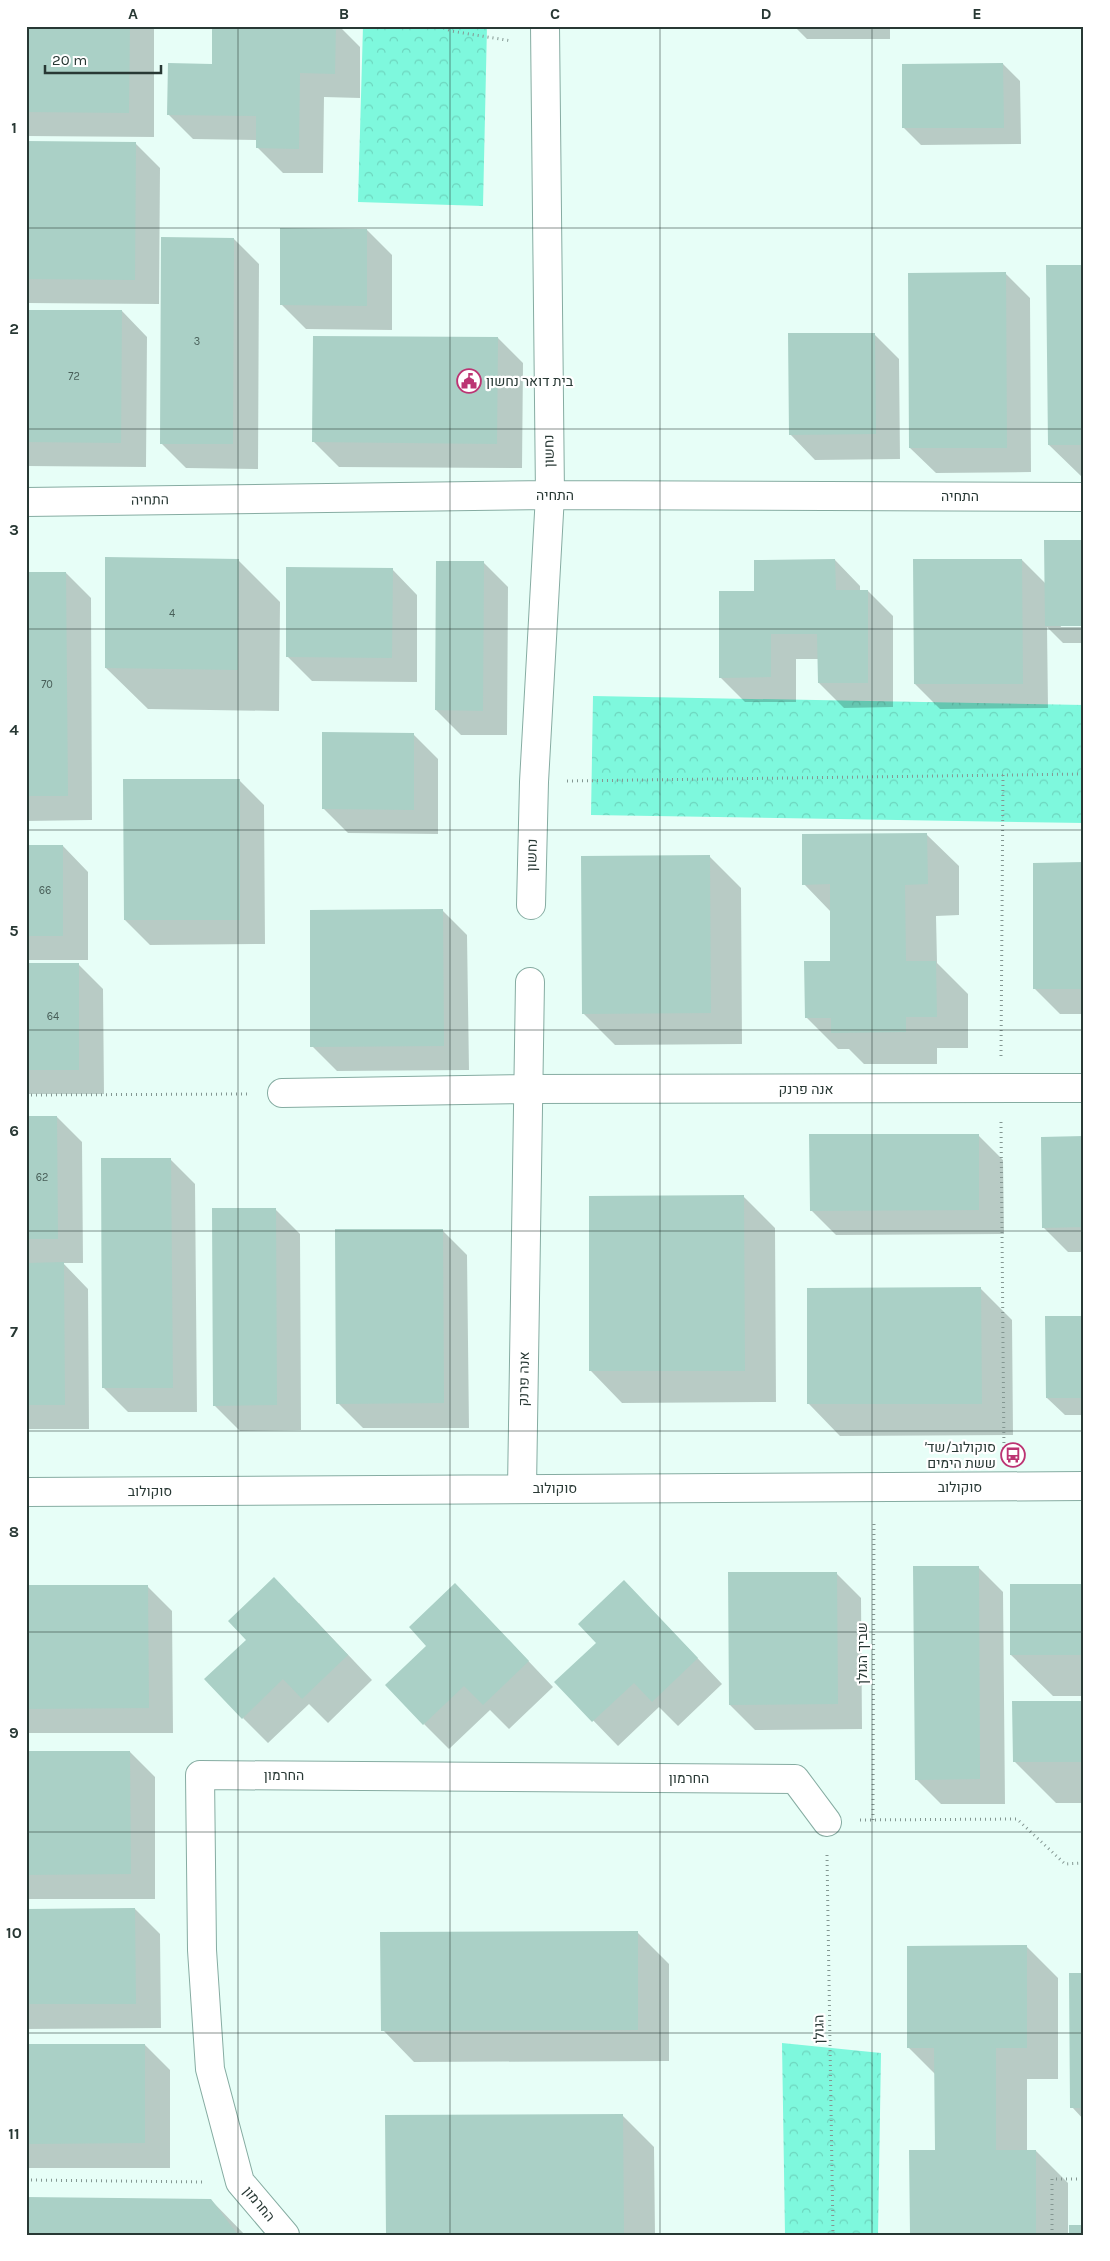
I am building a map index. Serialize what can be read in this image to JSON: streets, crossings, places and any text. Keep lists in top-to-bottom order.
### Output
{
  "streets": {
    "street": [
      "נחשון",
      "התחיה",
      "אנה פרנק",
      "סוקולוב",
      "החרמון"
    ],
    "path": ["שביך הגולן", "הגולן"]
  },
  "crossings": [
    ["נחשון", "התחיה"],
    ["אנה פרנק", "סוקולוב"],
    ["סוקולוב", "שביך הגולן"],
    ["החרמון", "הגולן"]
  ],
  "places": {
    "public building": ["בית דואר נחשון"],
    "bus stop": ["סוקולוב/שד׳ ששת הימים"]
  },
  "house_numbers": [
    "3",
    "72",
    "4",
    "70",
    "66",
    "64",
    "62"
  ],
  "scale_bar": "20 m",
  "grid": {
    "columns": [
      "A",
      "B",
      "C",
      "D",
      "E"
    ],
    "rows": [
      "1",
      "2",
      "3",
      "4",
      "5",
      "6",
      "7",
      "8",
      "9",
      "10",
      "11"
    ]
  }
}
